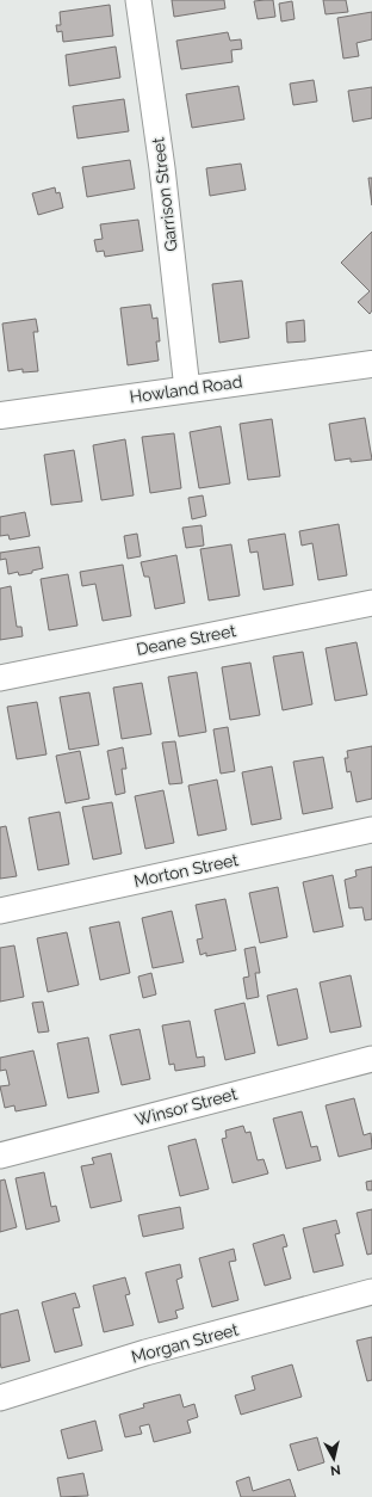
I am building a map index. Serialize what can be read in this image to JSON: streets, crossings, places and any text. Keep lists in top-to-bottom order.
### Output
{
  "streets": {
    "main road": ["Howland Road"],
    "street": [
      "Garrison Street",
      "Deane Street",
      "Morton Street",
      "Winsor Street",
      "Morgan Street"
    ]
  },
  "crossings": [
    ["Garrison Street", "Howland Road"]
  ],
  "north": "bottom"
}
